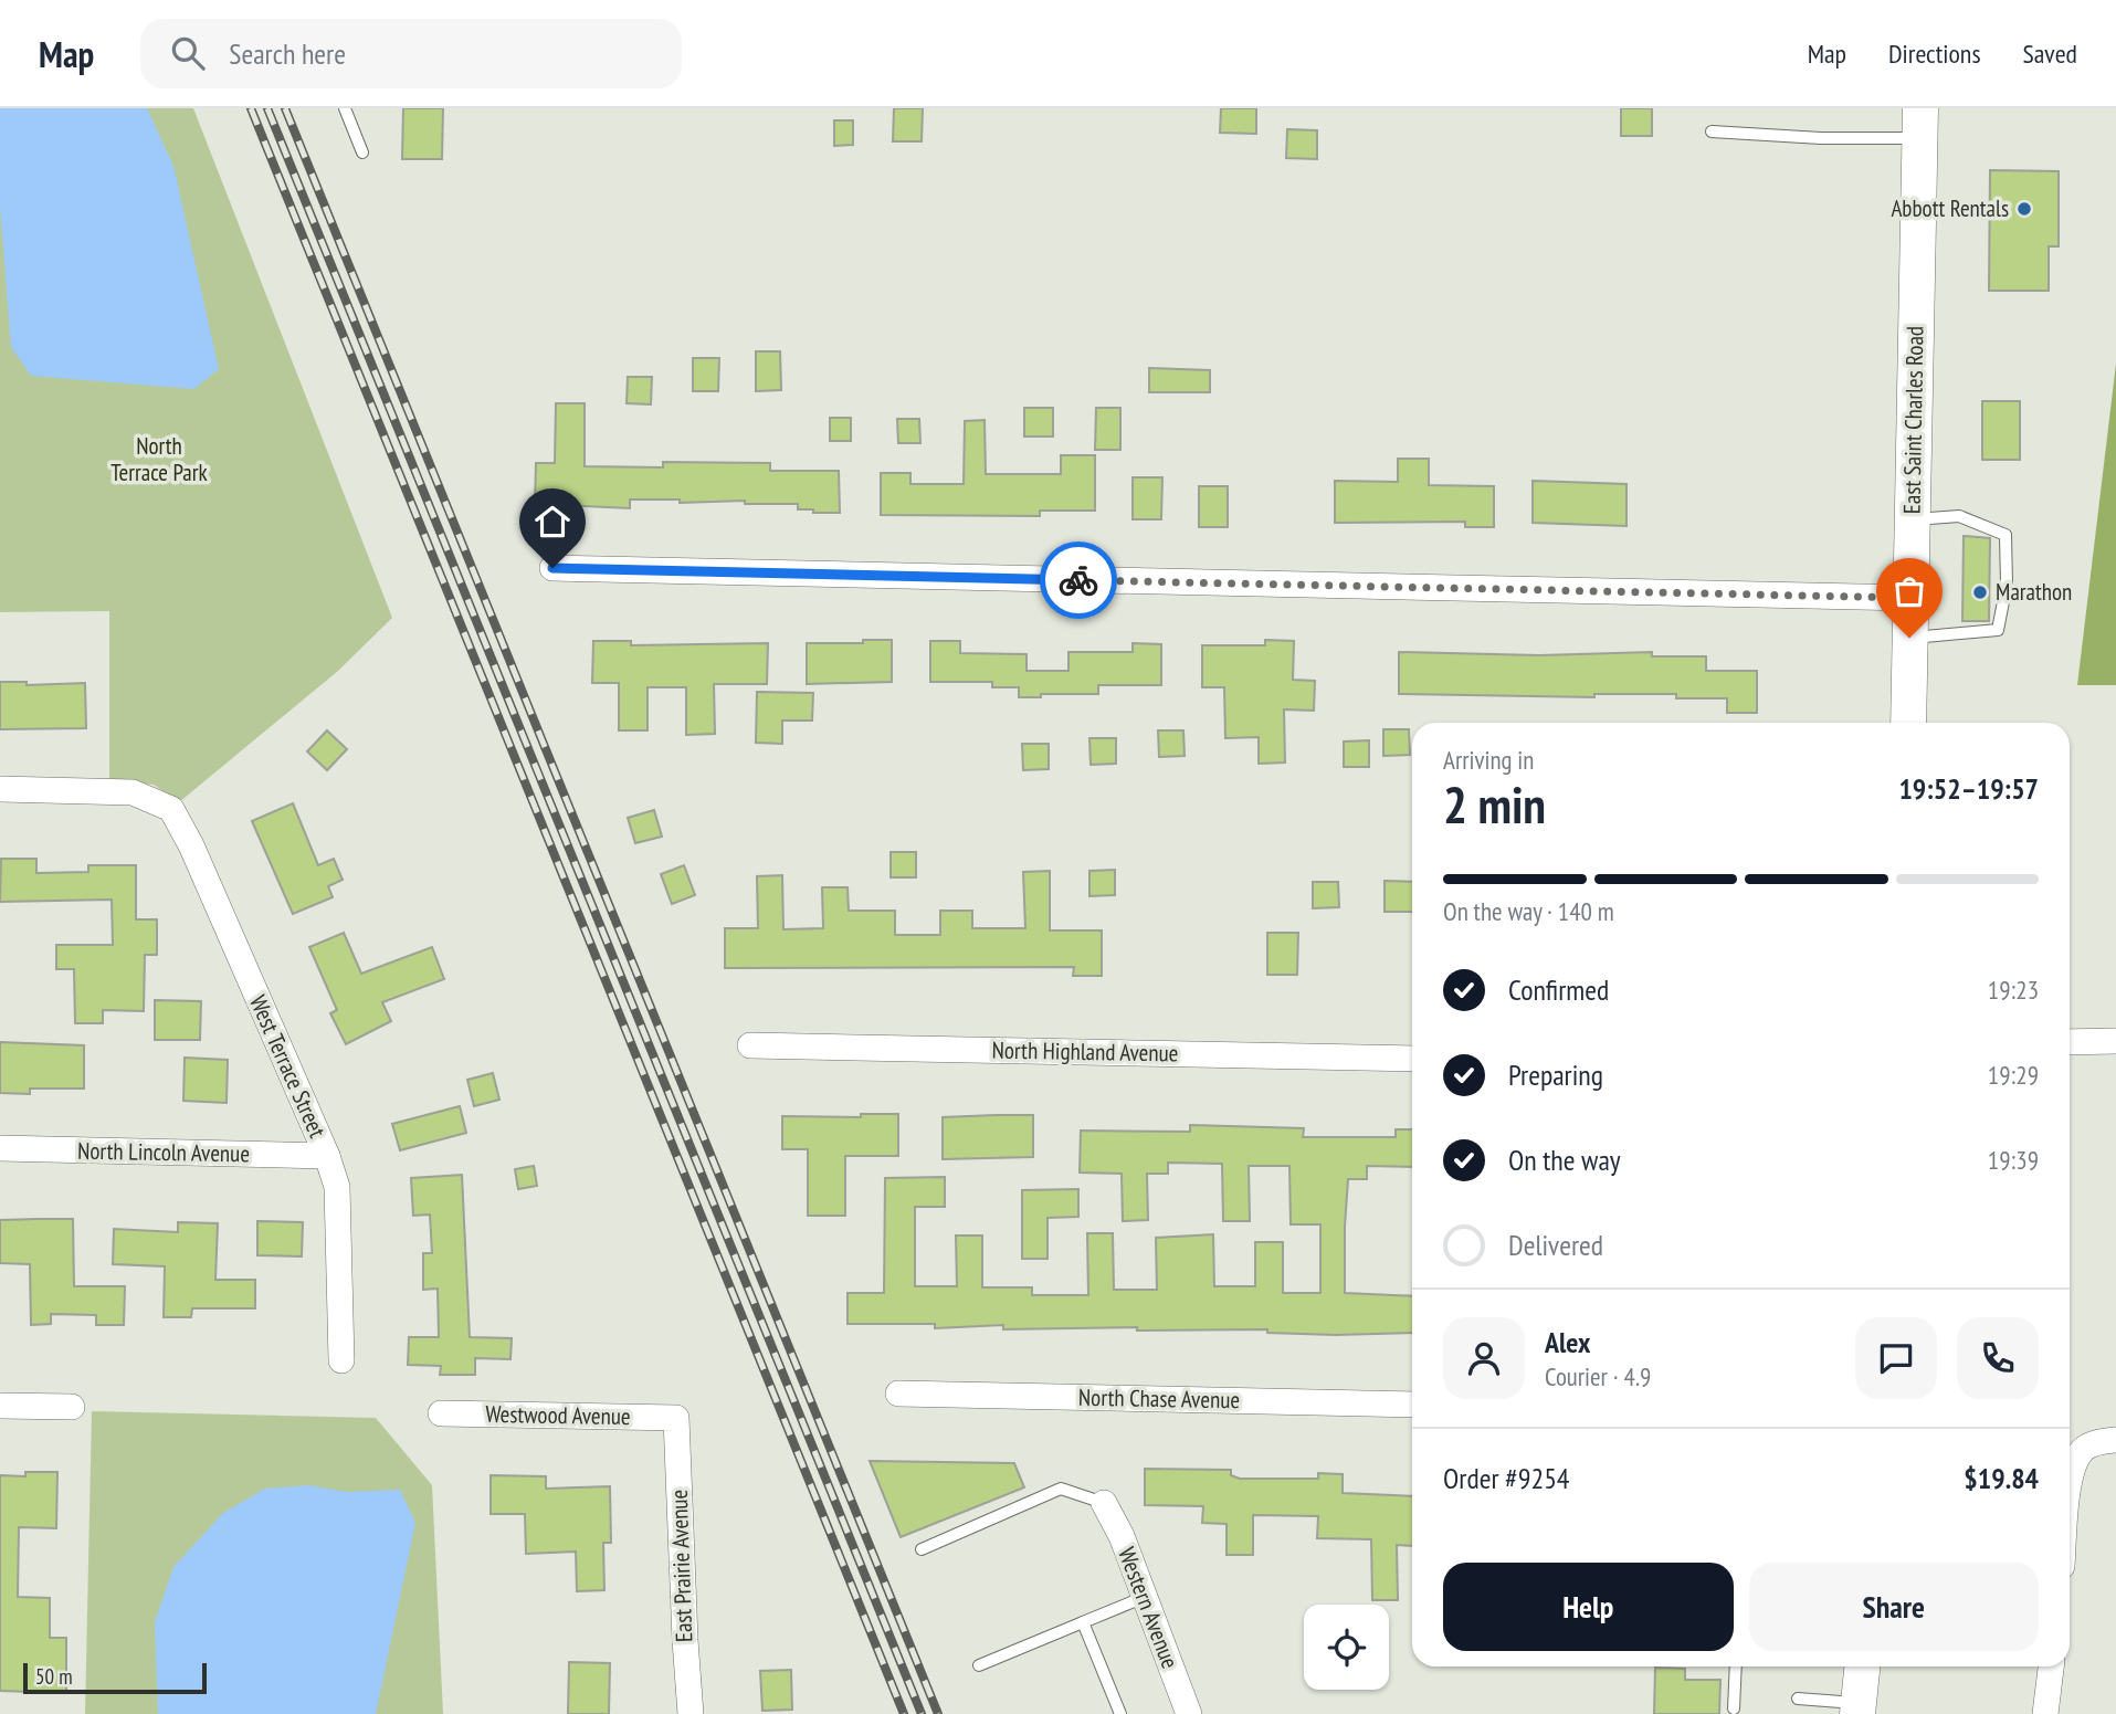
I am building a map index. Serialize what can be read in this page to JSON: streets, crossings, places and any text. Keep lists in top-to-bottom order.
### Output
{
  "streets": {
    "main road": ["East Saint Charles Road"],
    "street": [
      "North Highland Avenue",
      "West Terrace Street",
      "North Lincoln Avenue",
      "North Chase Avenue",
      "Westwood Avenue",
      "East Prairie Avenue",
      "Western Avenue"
    ]
  },
  "crossings": [
    ["West Terrace Street", "North Lincoln Avenue"],
    ["Westwood Avenue", "East Prairie Avenue"]
  ],
  "parks": ["North Terrace Park"],
  "places": ["Abbott Rentals", "Marathon"],
  "scale_bar": "50 m",
  "page": {
    "header": "Map",
    "search": "Search here",
    "nav": ["Map", "Directions", "Saved"],
    "heading": ["2 min", "Arriving in", "19:52–19:57"],
    "panel": [
      "Alex",
      "Courier · 4.9",
      "Order #9254",
      "$19.84"
    ],
    "bar": "On the way · 140 m",
    "list": [
      ["Confirmed", "19:23"],
      ["Preparing", "19:29"],
      ["On the way", "19:39"],
      "Delivered"
    ],
    "buttons": ["Help", "Share"],
    "scale": "50 m"
  }
}
